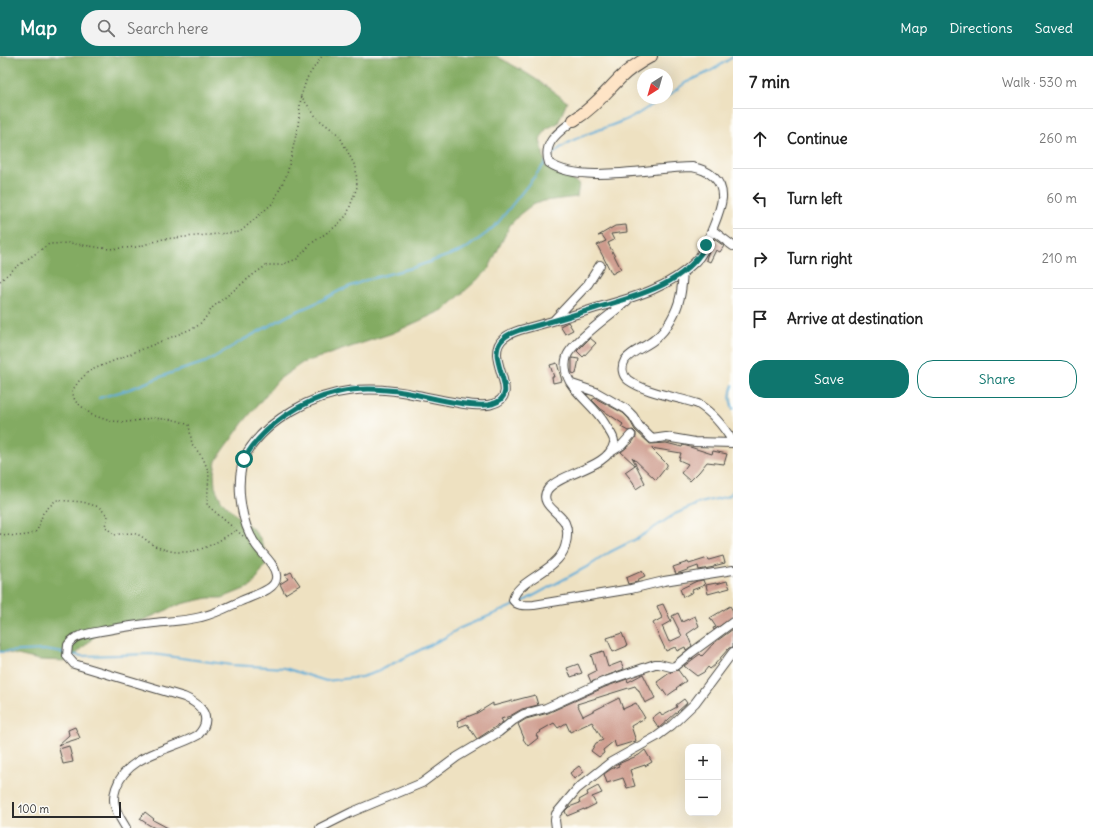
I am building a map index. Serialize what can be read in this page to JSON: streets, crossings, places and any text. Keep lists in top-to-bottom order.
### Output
{
  "scale_bar": "100 m",
  "north": "bottom left",
  "page": {
    "header": "Map",
    "search": "Search here",
    "nav": ["Map", "Directions", "Saved"],
    "heading": ["7 min", "Walk · 530 m"],
    "list": [
      ["Continue", "260 m"],
      ["Turn left", "60 m"],
      ["Turn right", "210 m"],
      "Arrive at destination"
    ],
    "buttons": ["Save", "Share"],
    "map_buttons": ["+", "−"],
    "scale": "100 m"
  }
}
